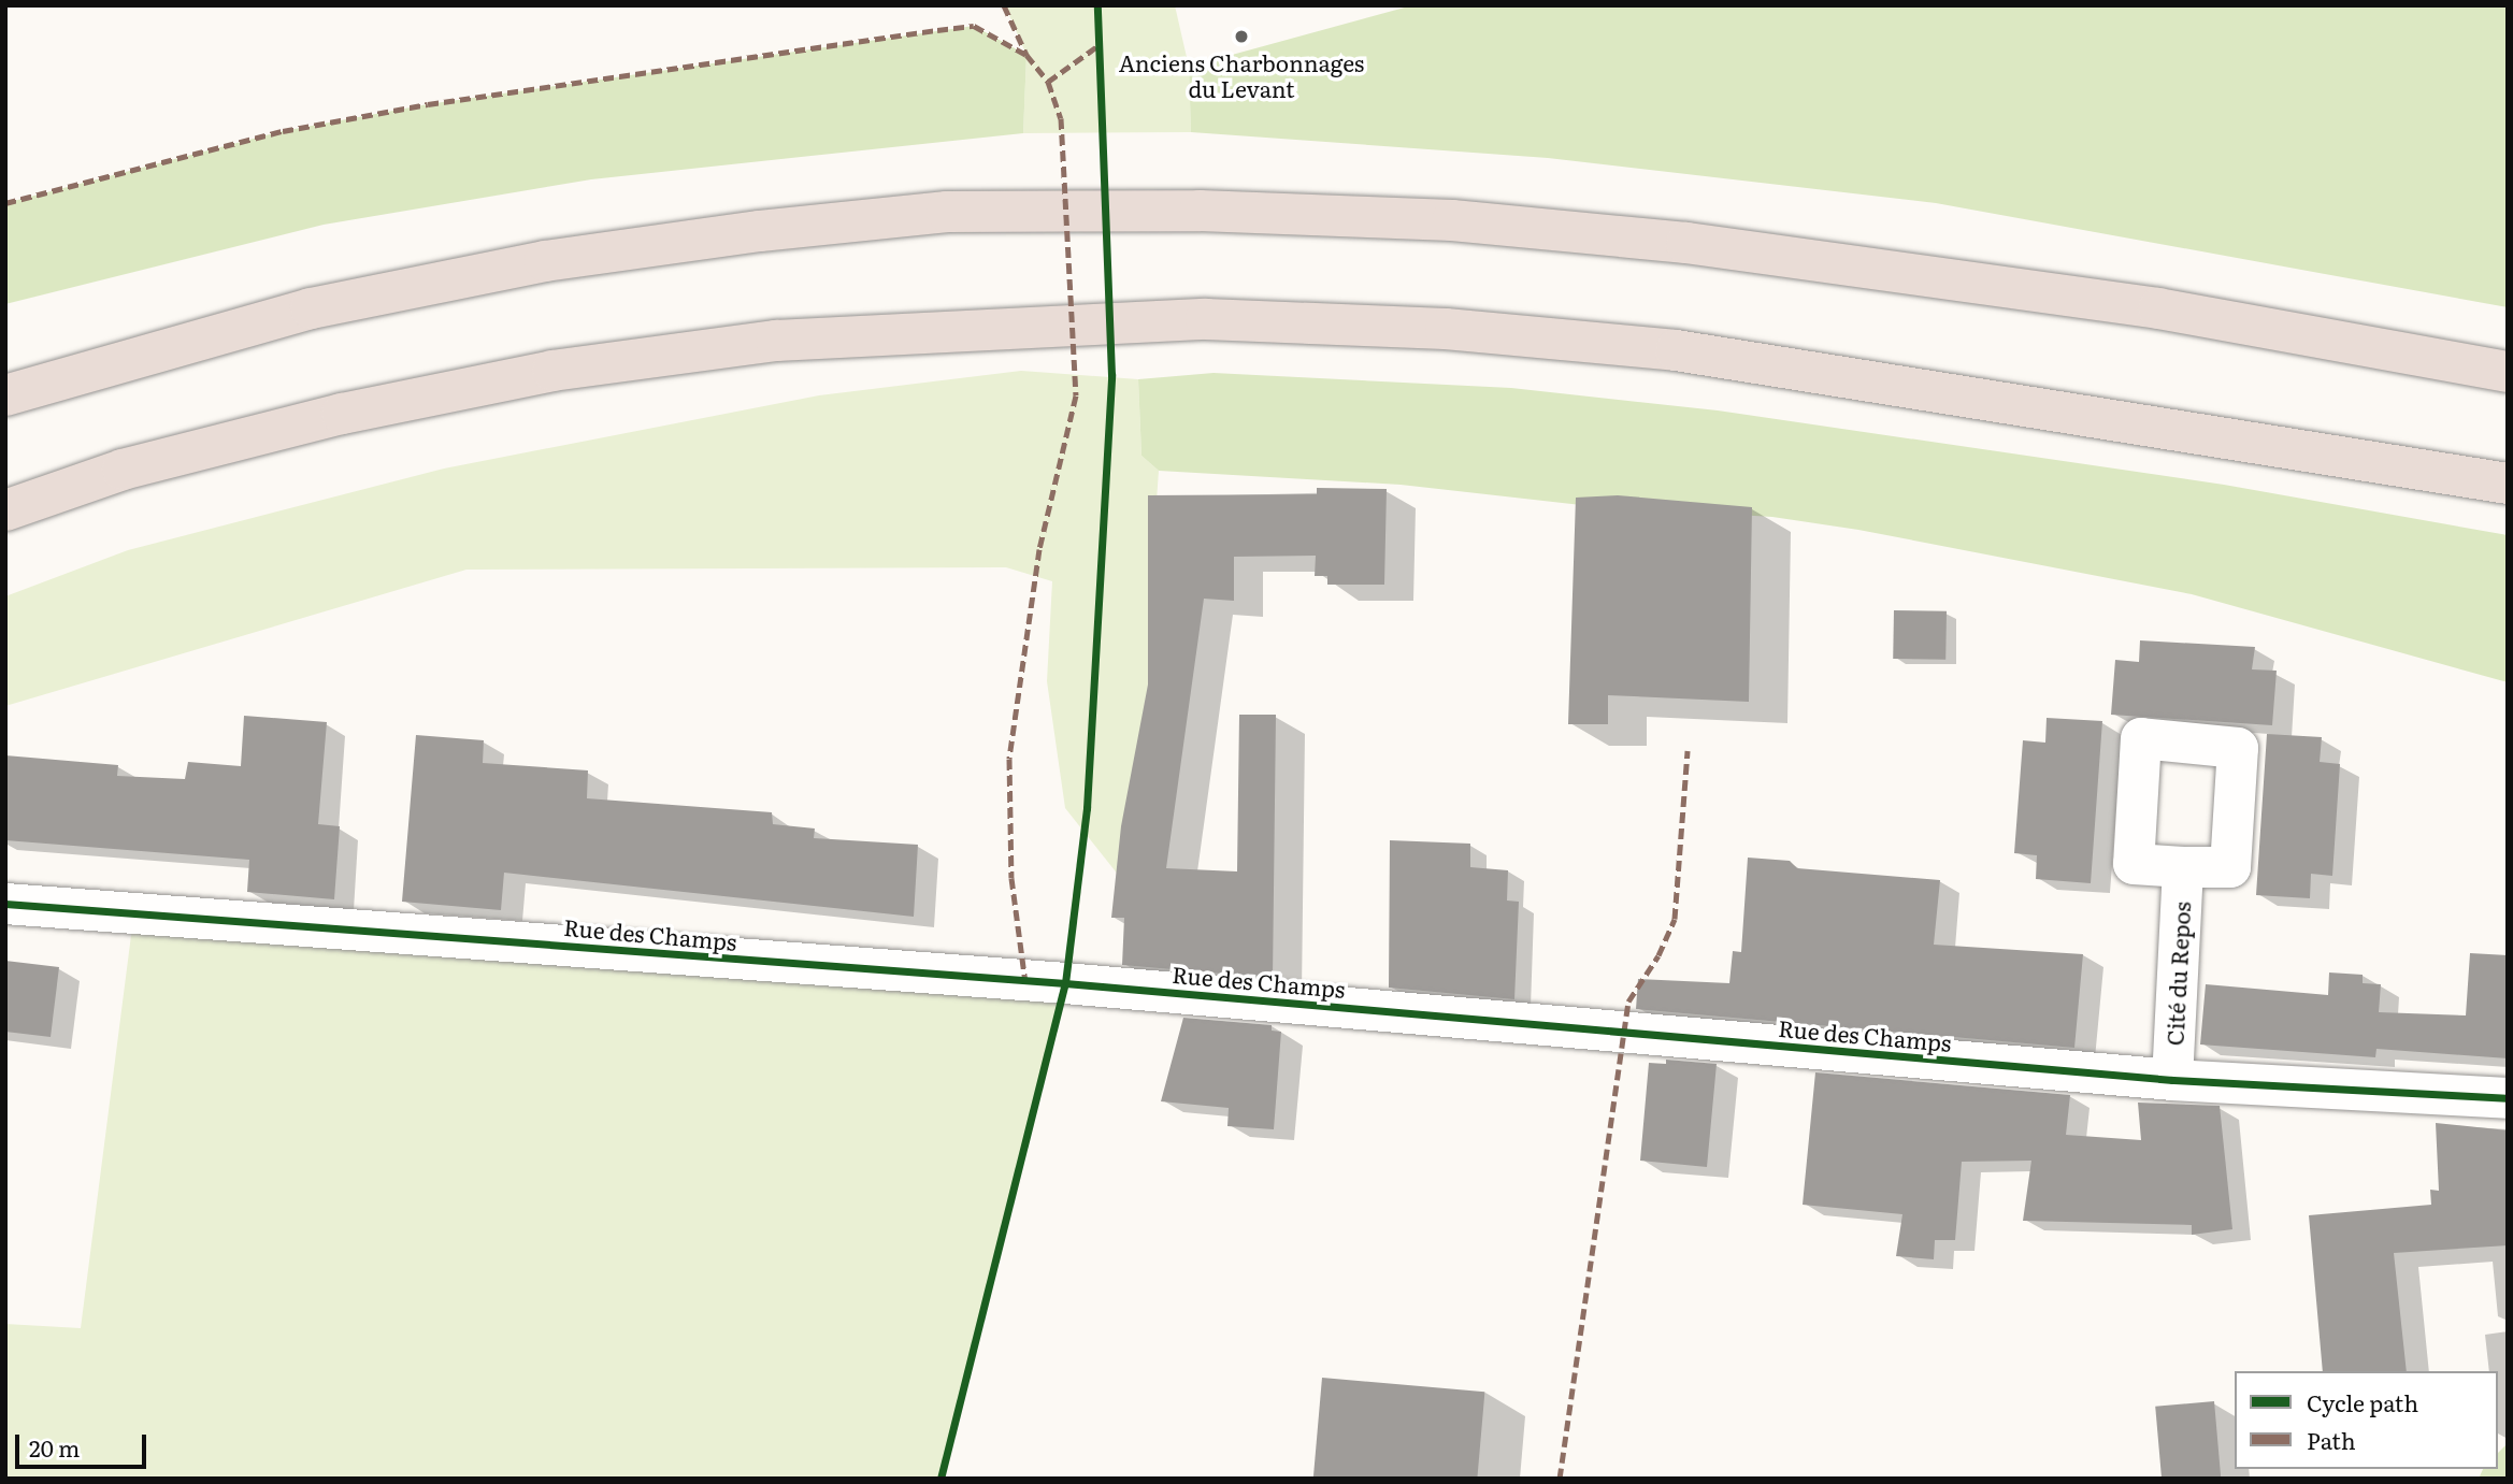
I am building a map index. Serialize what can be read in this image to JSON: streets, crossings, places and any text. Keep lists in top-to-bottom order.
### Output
{
  "streets": {
    "street": ["Rue des Champs", "Cité du Repos"]
  },
  "crossings": [
    ["Rue des Champs", "Cité du Repos"]
  ],
  "places": ["Anciens Charbonnages du Levant"],
  "legend": ["Cycle path", "Path"],
  "scale_bar": "20 m"
}
